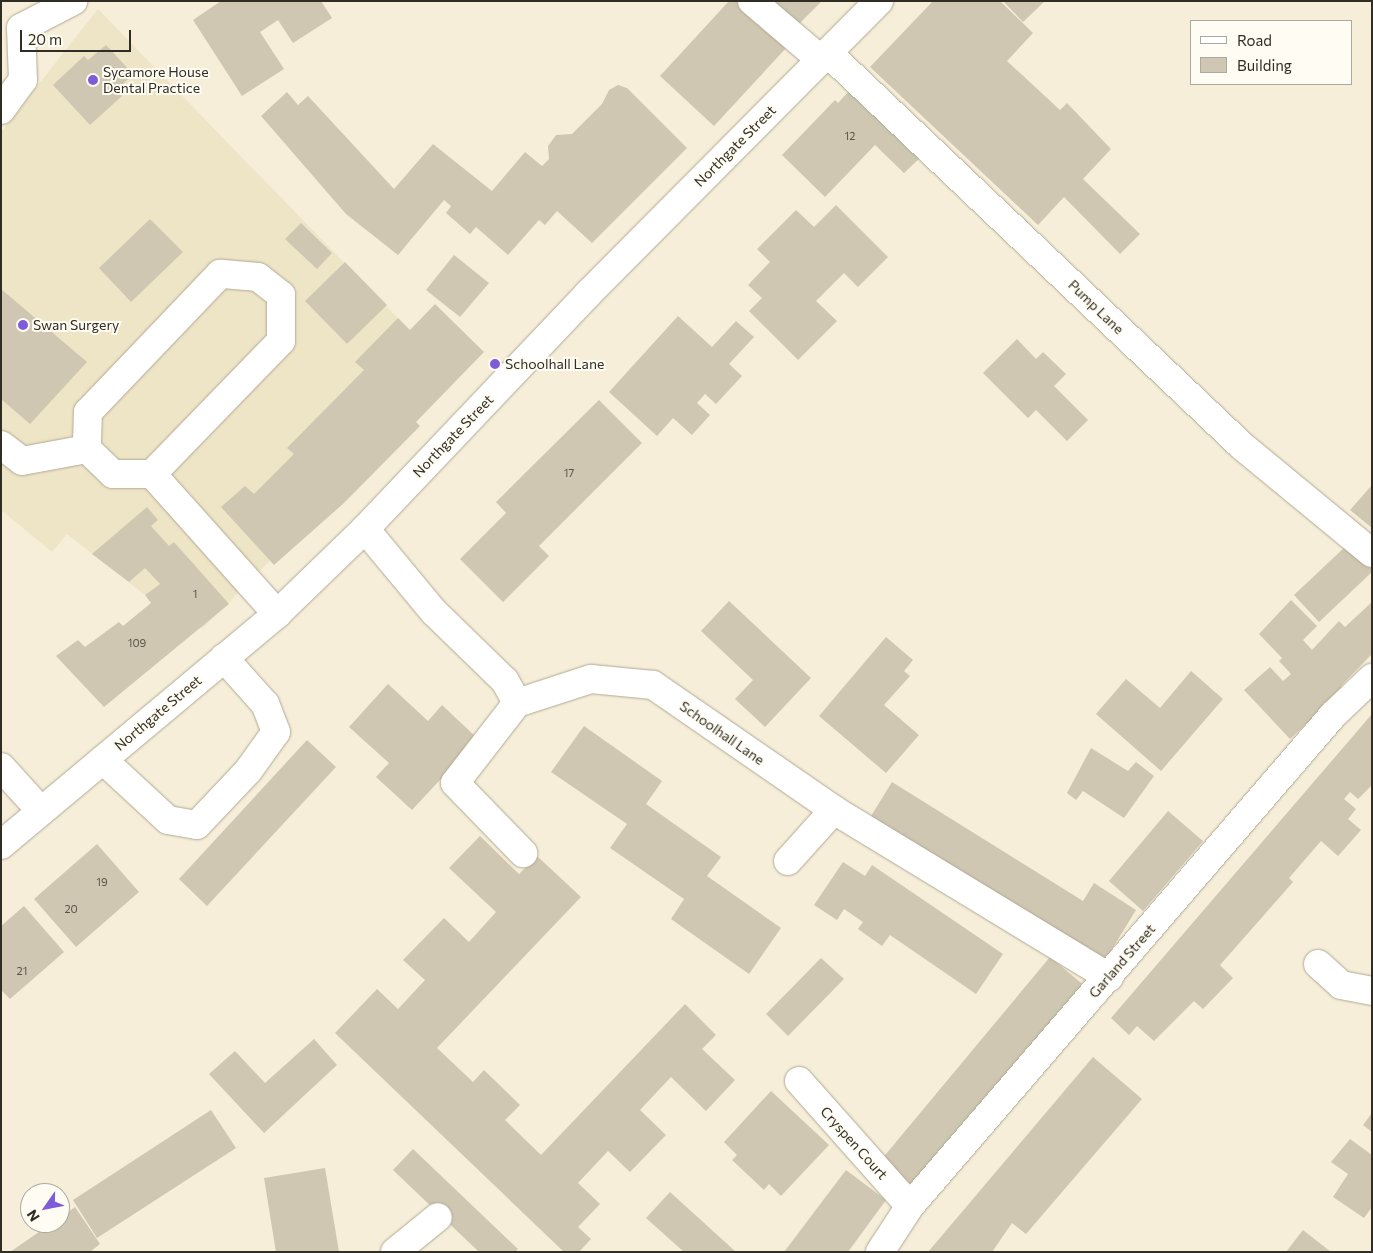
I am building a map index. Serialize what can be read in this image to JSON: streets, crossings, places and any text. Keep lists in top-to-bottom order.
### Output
{
  "streets": {
    "street": [
      "Northgate Street",
      "Pump Lane",
      "Schoolhall Lane",
      "Garland Street",
      "Cryspen Court"
    ]
  },
  "crossings": [
    ["Northgate Street", "Pump Lane"],
    ["Schoolhall Lane", "Garland Street"],
    ["Garland Street", "Cryspen Court"]
  ],
  "places": ["Sycamore House Dental Practice", "Swan Surgery", "Schoolhall Lane"],
  "house_numbers": [
    "12",
    "17",
    "1",
    "109",
    "19",
    "20",
    "21"
  ],
  "legend": ["Road", "Building"],
  "scale_bar": "20 m",
  "north": "bottom left"
}
